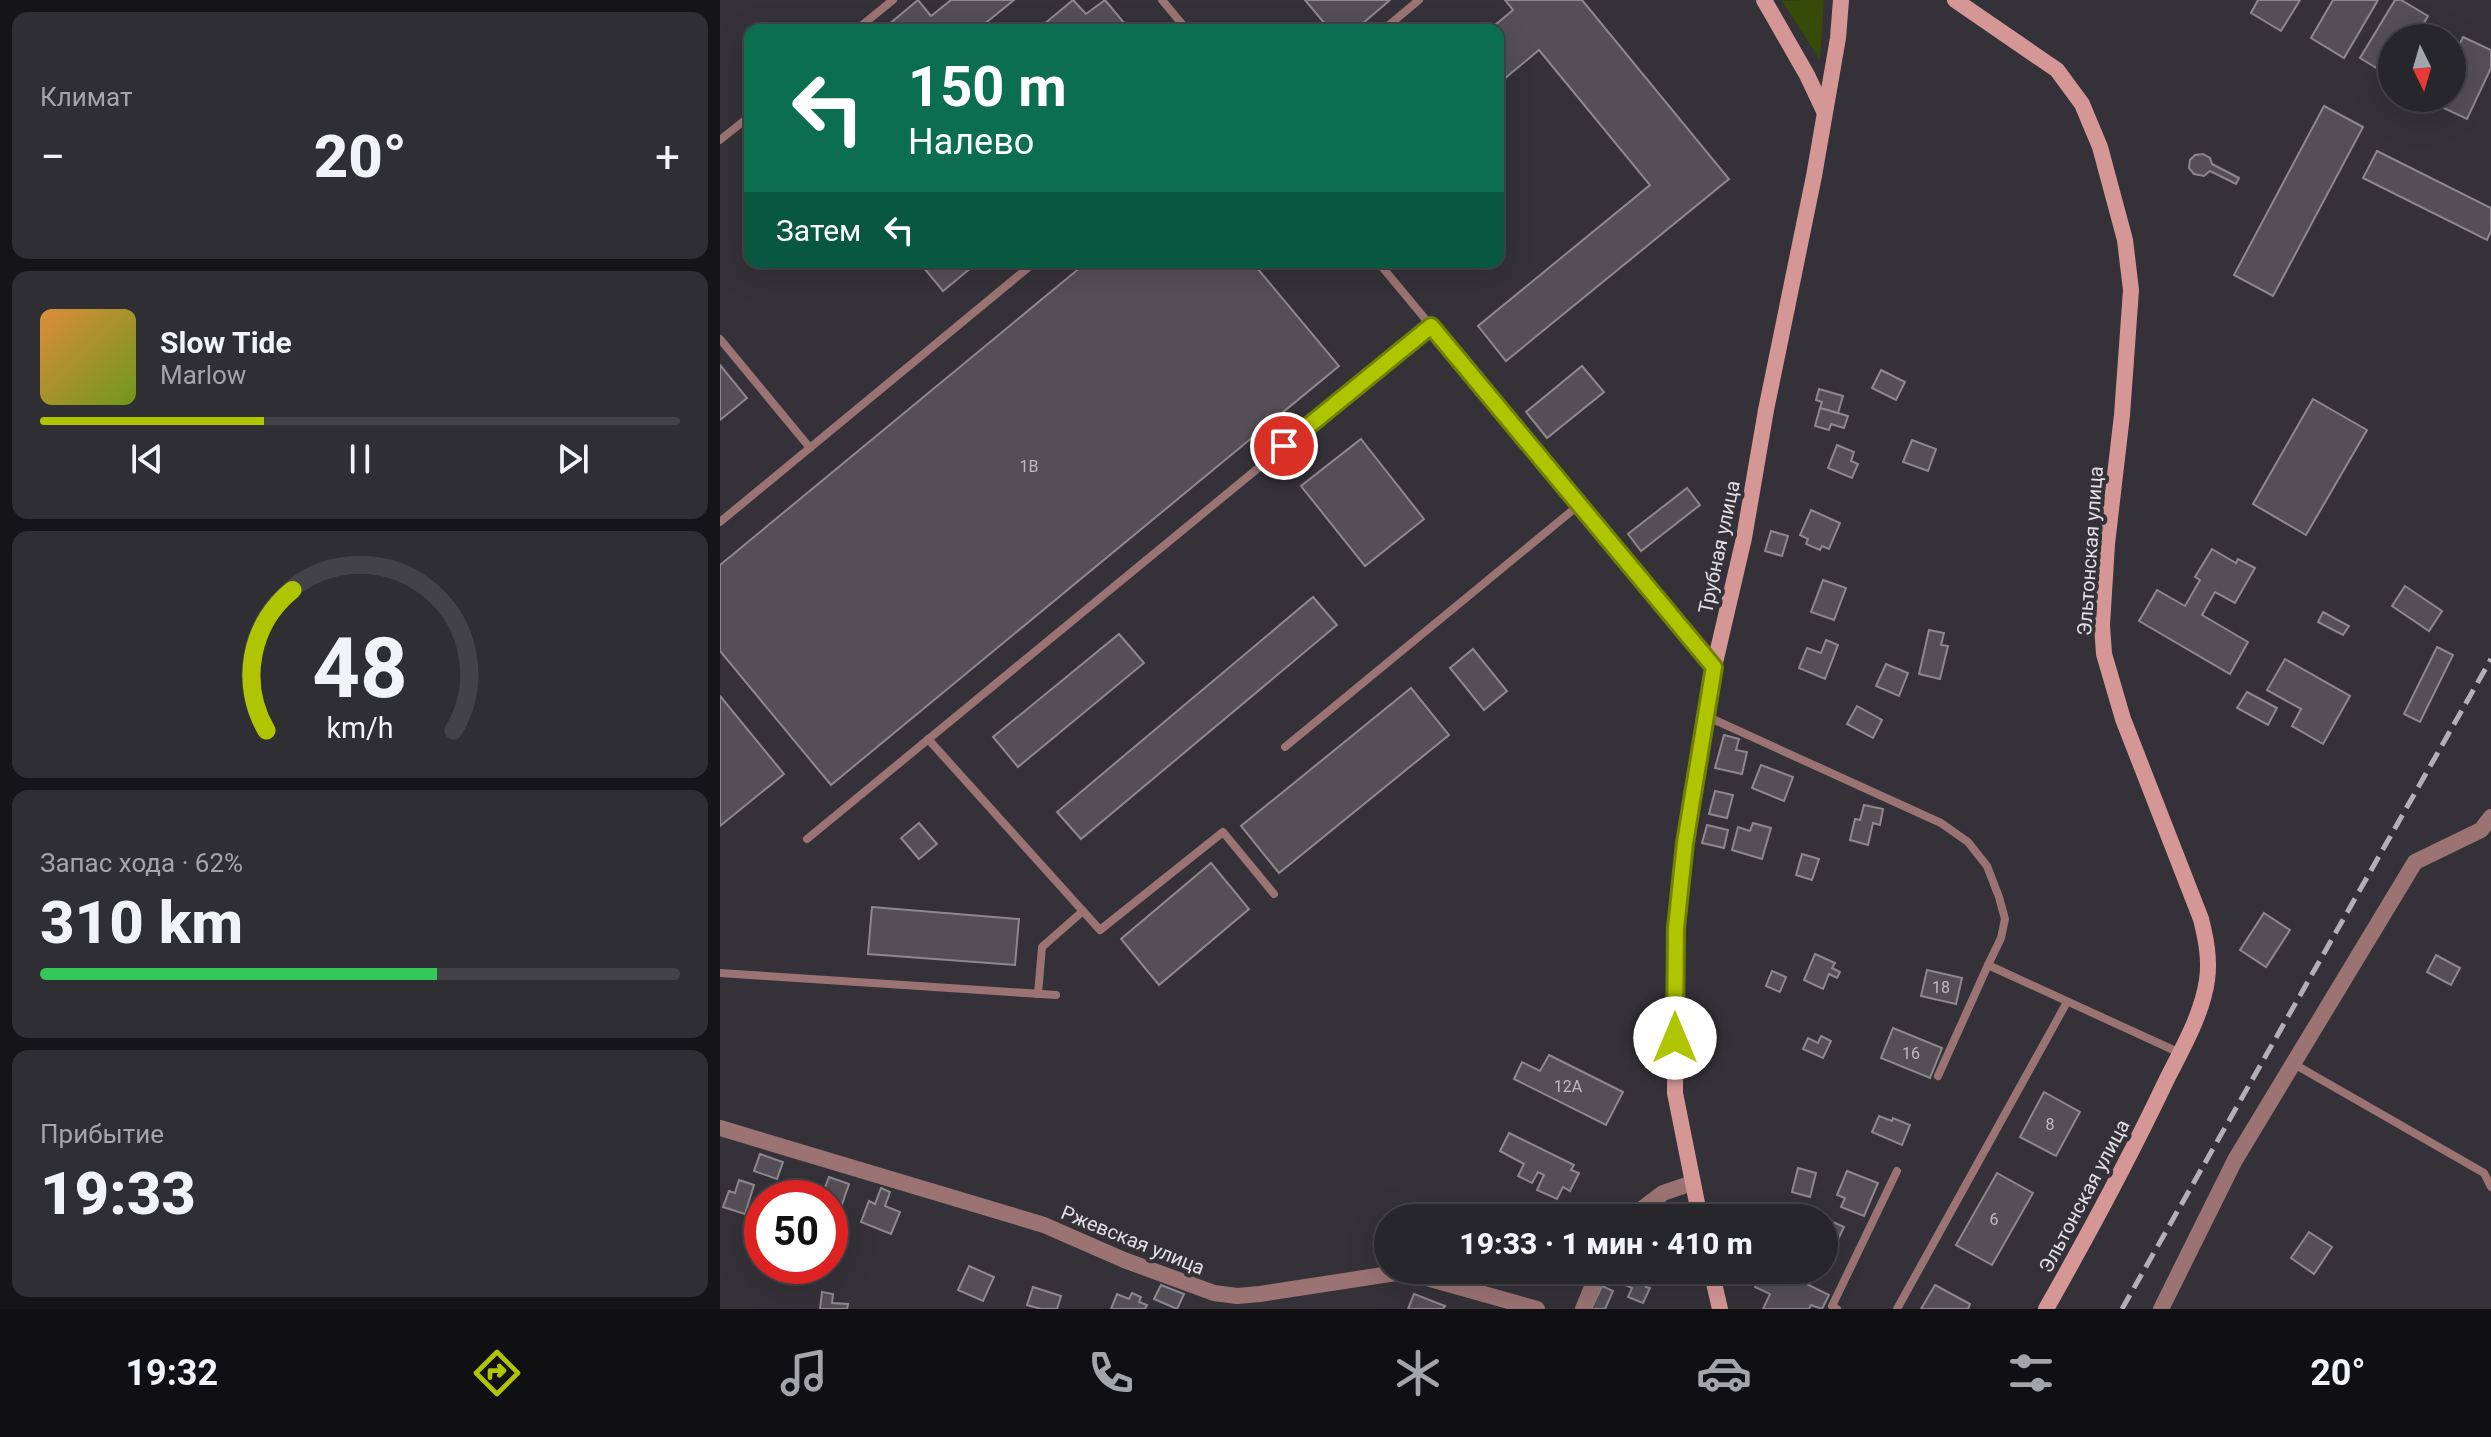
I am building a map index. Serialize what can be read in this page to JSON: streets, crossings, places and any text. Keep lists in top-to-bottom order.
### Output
{
  "streets": {
    "street": ["Трубная улица", "Эльтонская улица", "Ржевская улица"]
  },
  "house_numbers": [
    "1В",
    "18",
    "16",
    "12А",
    "8",
    "6"
  ],
  "north": "bottom",
  "page": {
    "tile": [
      "Климат",
      ["Запас хода · 62%", "310 km"],
      ["Прибытие", "19:33"]
    ],
    "turn": ["150 m", "Налево"],
    "heat": ["−", "20°", "+"],
    "then": "Затем",
    "song": ["Slow Tide", "Marlow"],
    "limit": "50",
    "trip": "19:33 · 1 мин · 410 m",
    "tabs": ["19:32", "20°"],
    "gauge": ["48", "km/h"]
  }
}
